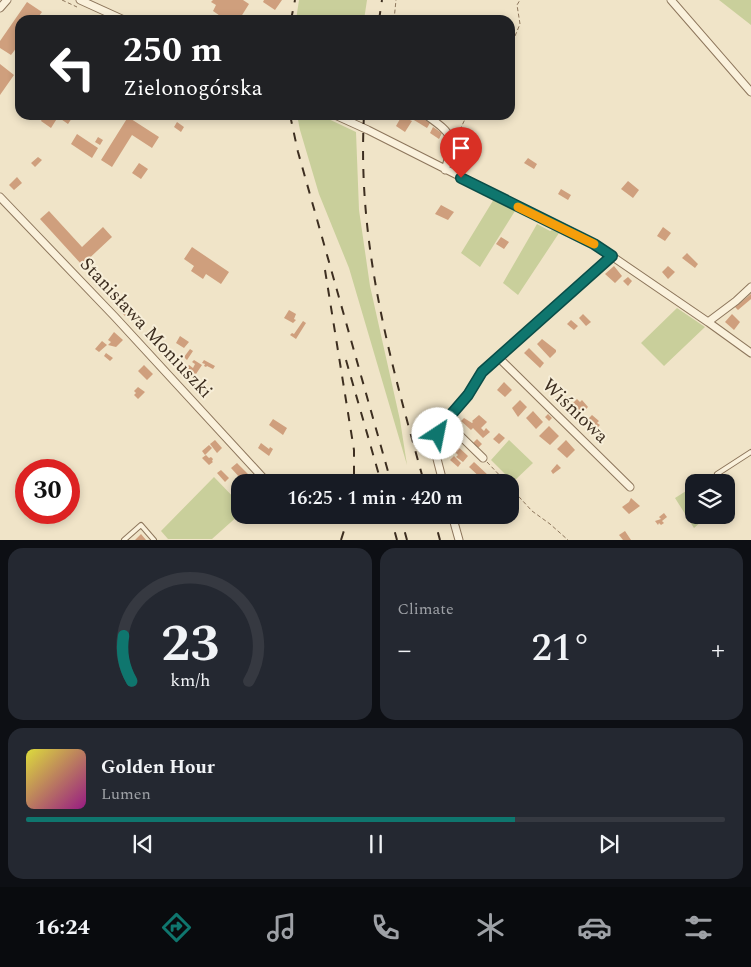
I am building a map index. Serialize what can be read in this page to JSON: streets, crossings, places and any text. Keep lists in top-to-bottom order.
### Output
{
  "streets": {
    "street": ["Stanisława Moniuszki", "Wiśniowa"]
  },
  "page": {
    "turn": ["250 m", "Zielonogórska"],
    "limit": "30",
    "trip": "16:25 · 1 min · 420 m",
    "tile": "Climate",
    "heat": ["−", "21°", "+"],
    "song": ["Golden Hour", "Lumen"],
    "tabs": "16:24",
    "gauge": ["23", "km/h"]
  }
}
